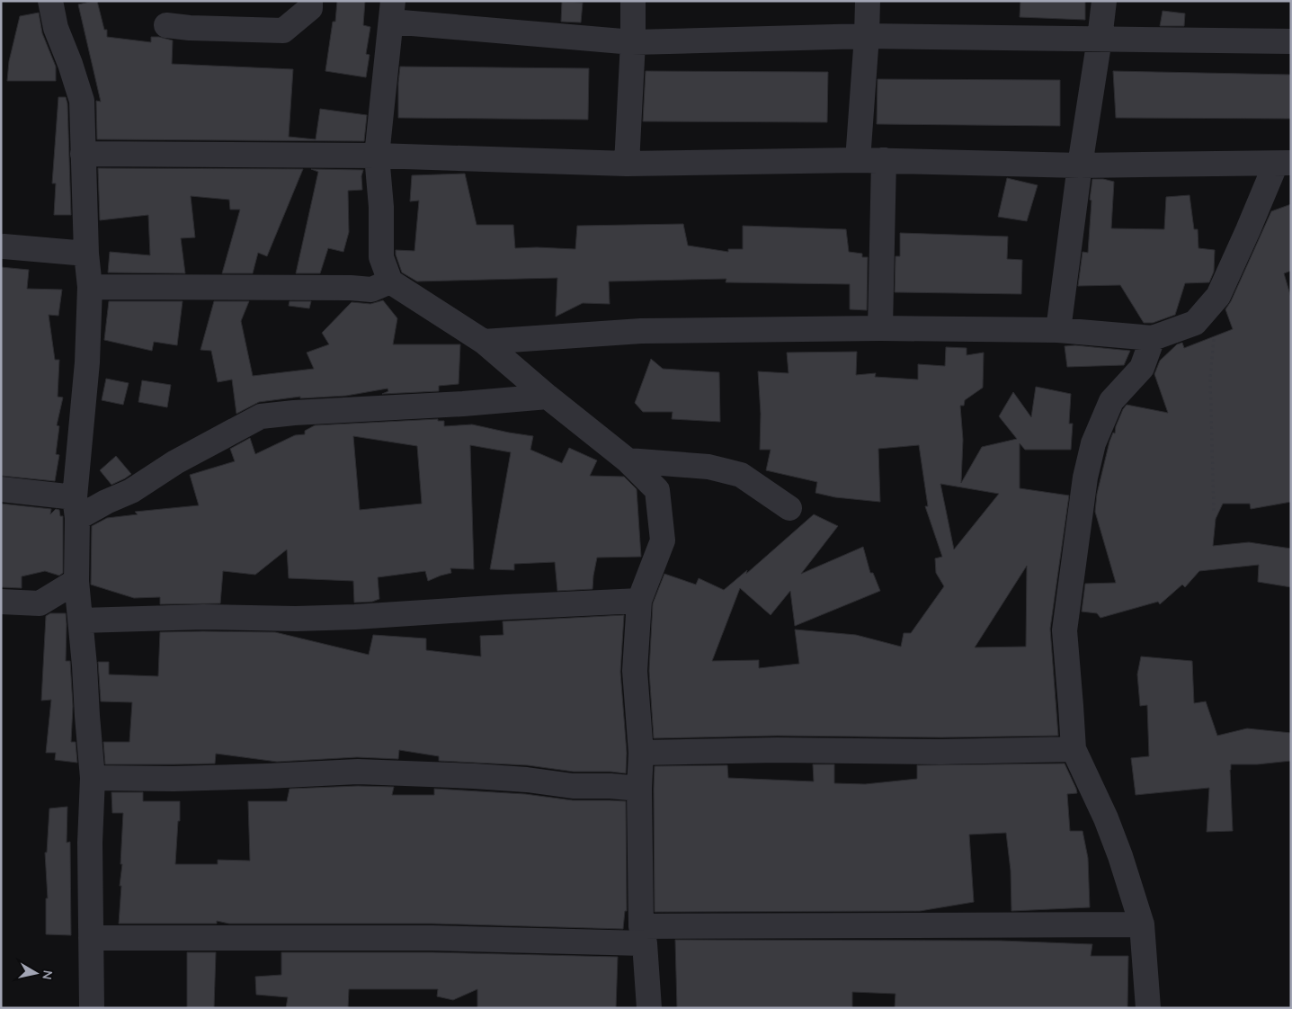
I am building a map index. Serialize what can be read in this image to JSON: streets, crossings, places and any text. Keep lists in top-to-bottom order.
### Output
{
  "north": "right"
}
